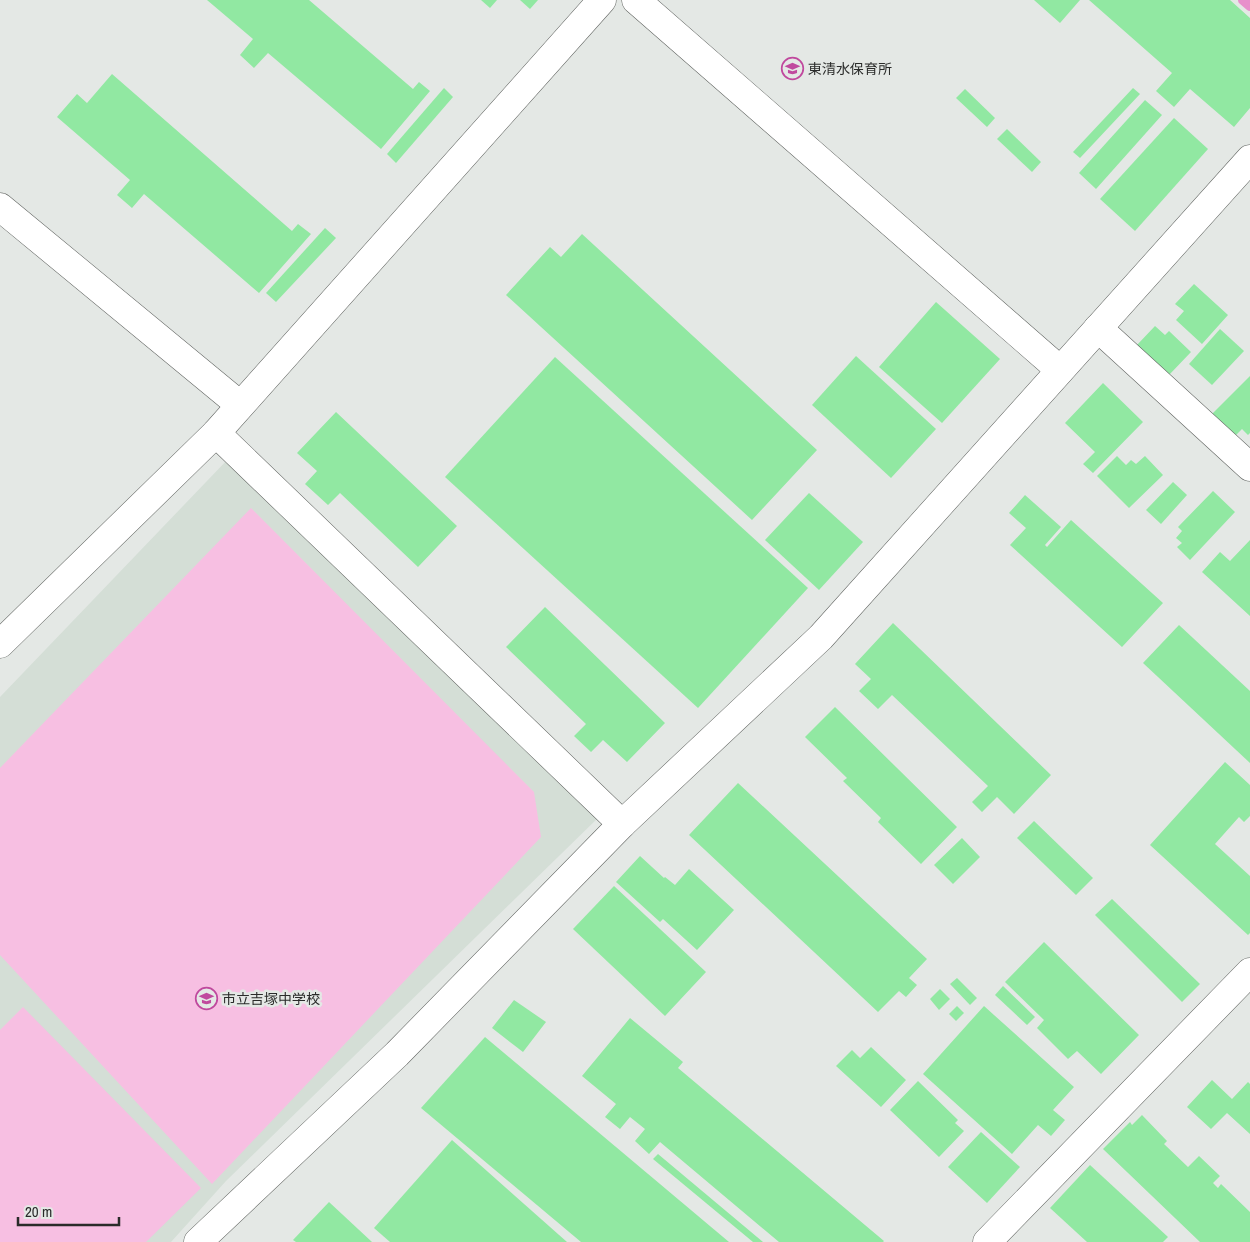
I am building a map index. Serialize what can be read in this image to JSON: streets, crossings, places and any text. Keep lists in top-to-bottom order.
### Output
{
  "places": {
    "school or university": ["東清水保育所", "市立吉塚中学校"]
  },
  "scale_bar": "20 m"
}
